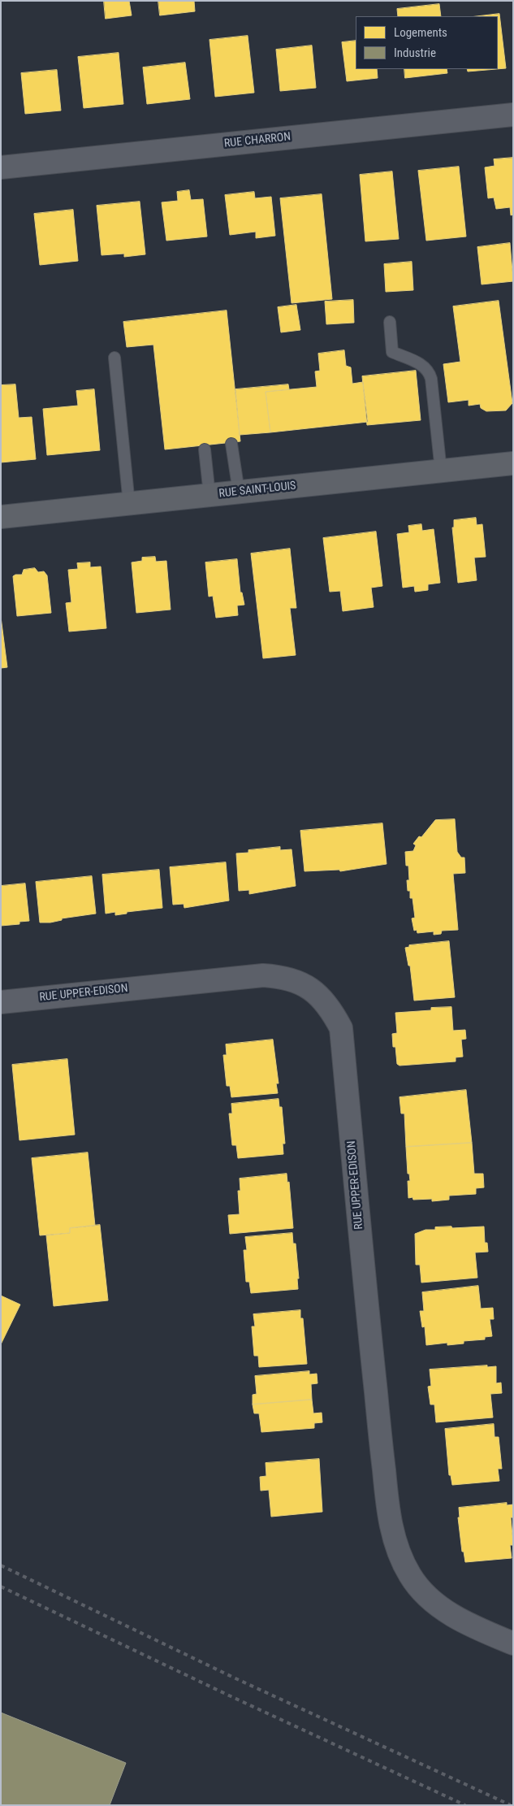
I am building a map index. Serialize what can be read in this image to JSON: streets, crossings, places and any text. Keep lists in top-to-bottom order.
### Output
{
  "streets": {
    "main road": ["RUE SAINT-LOUIS"],
    "street": ["RUE CHARRON", "RUE UPPER-EDISON"]
  },
  "legend": ["Logements", "Industrie"]
}
